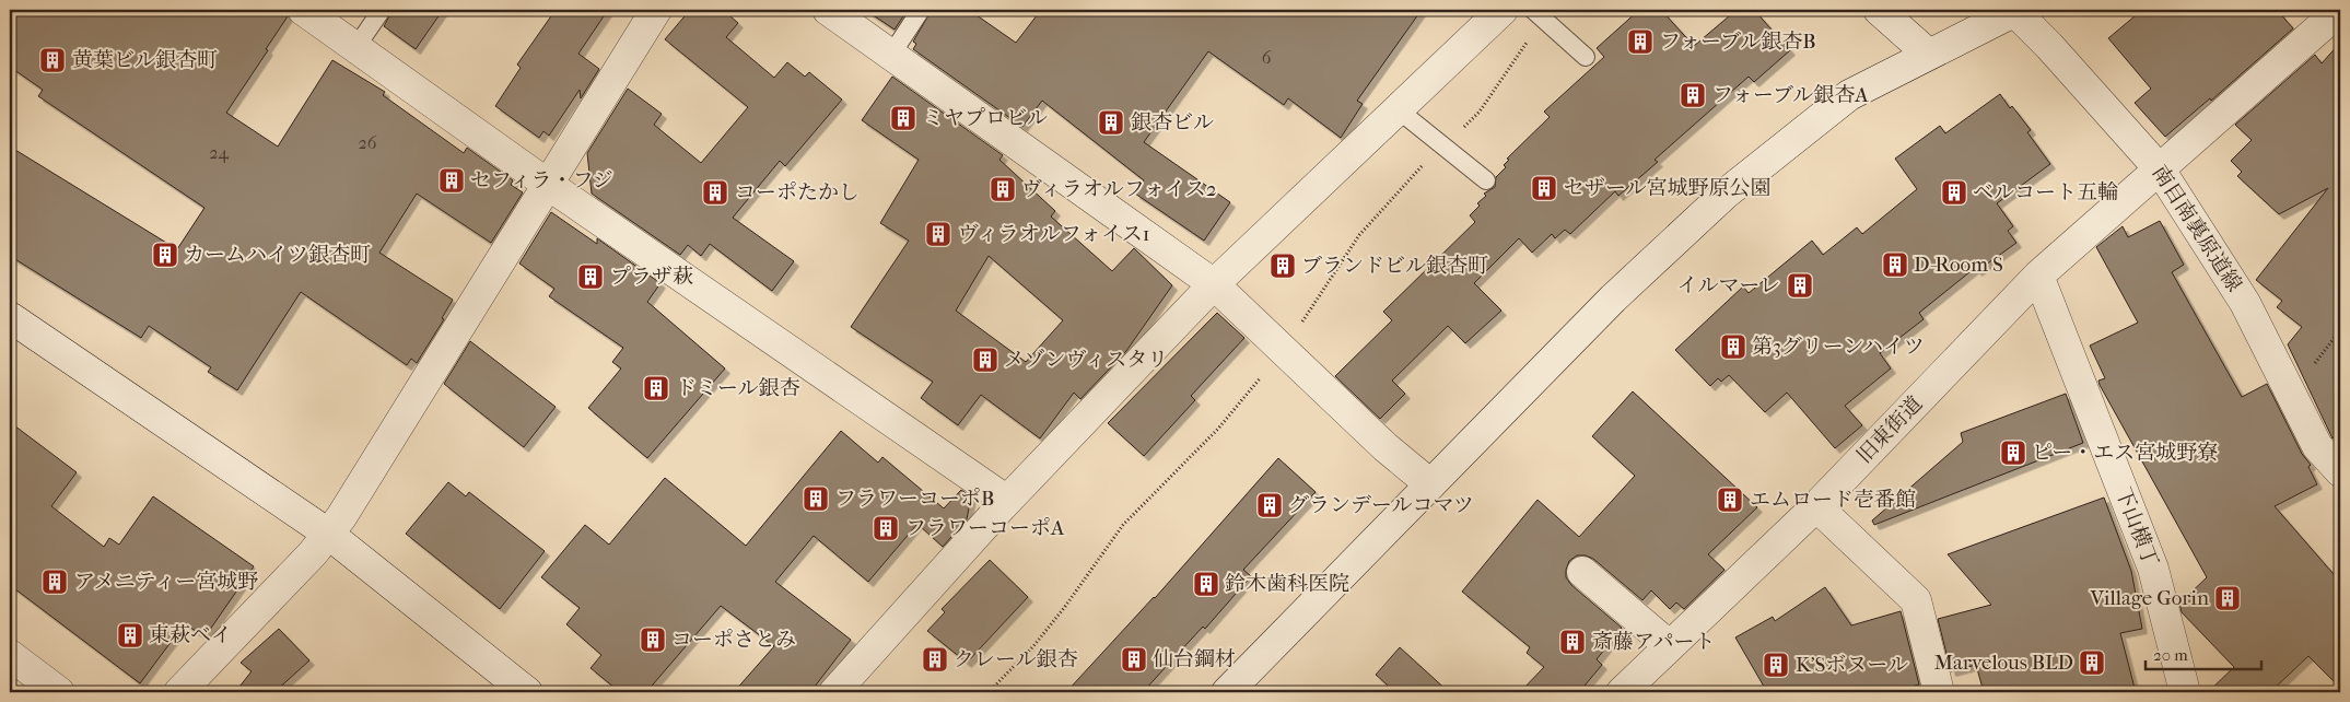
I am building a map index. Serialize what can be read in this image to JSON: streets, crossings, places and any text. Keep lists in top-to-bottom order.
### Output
{
  "streets": {
    "street": ["南目南裏原道線", "旧東街道", "下山横丁"]
  },
  "crossings": [
    ["南目南裏原道線", "旧東街道"],
    ["旧東街道", "下山横丁"]
  ],
  "places": {
    "building": [
      "フォーブル銀杏B",
      "黄葉ビル銀杏町",
      "フォーブル銀杏A",
      "ミヤプロビル",
      "銀杏ビル",
      "セフィラ・フジ",
      "セザール宮城野原公園",
      "ヴィラオルフォイス2",
      "コーポたかし",
      "ベルコート五輪",
      "ヴィラオルフォイス1",
      "カームハイツ銀杏町",
      "D-Room S",
      "ブランドビル銀杏町",
      "プラザ萩",
      "イルマーレ",
      "第3グリーンハイツ",
      "メゾンヴィスタリ",
      "ドミール銀杏",
      "ピー・エス宮城野寮",
      "フラワーコーポB",
      "エムロード壱番館",
      "グランデールコマツ",
      "フラワーコーポA",
      "アメニティー宮城野",
      "鈴木歯科医院",
      "Village Gorin",
      "東萩ベイ",
      "コーポさとみ",
      "斎藤アパート",
      "クレール銀杏",
      "仙台鋼材",
      "Marvelous BLD",
      "K'Sボヌール"
    ]
  },
  "house_numbers": ["6", "26", "24"],
  "scale_bar": "20 m"
}
